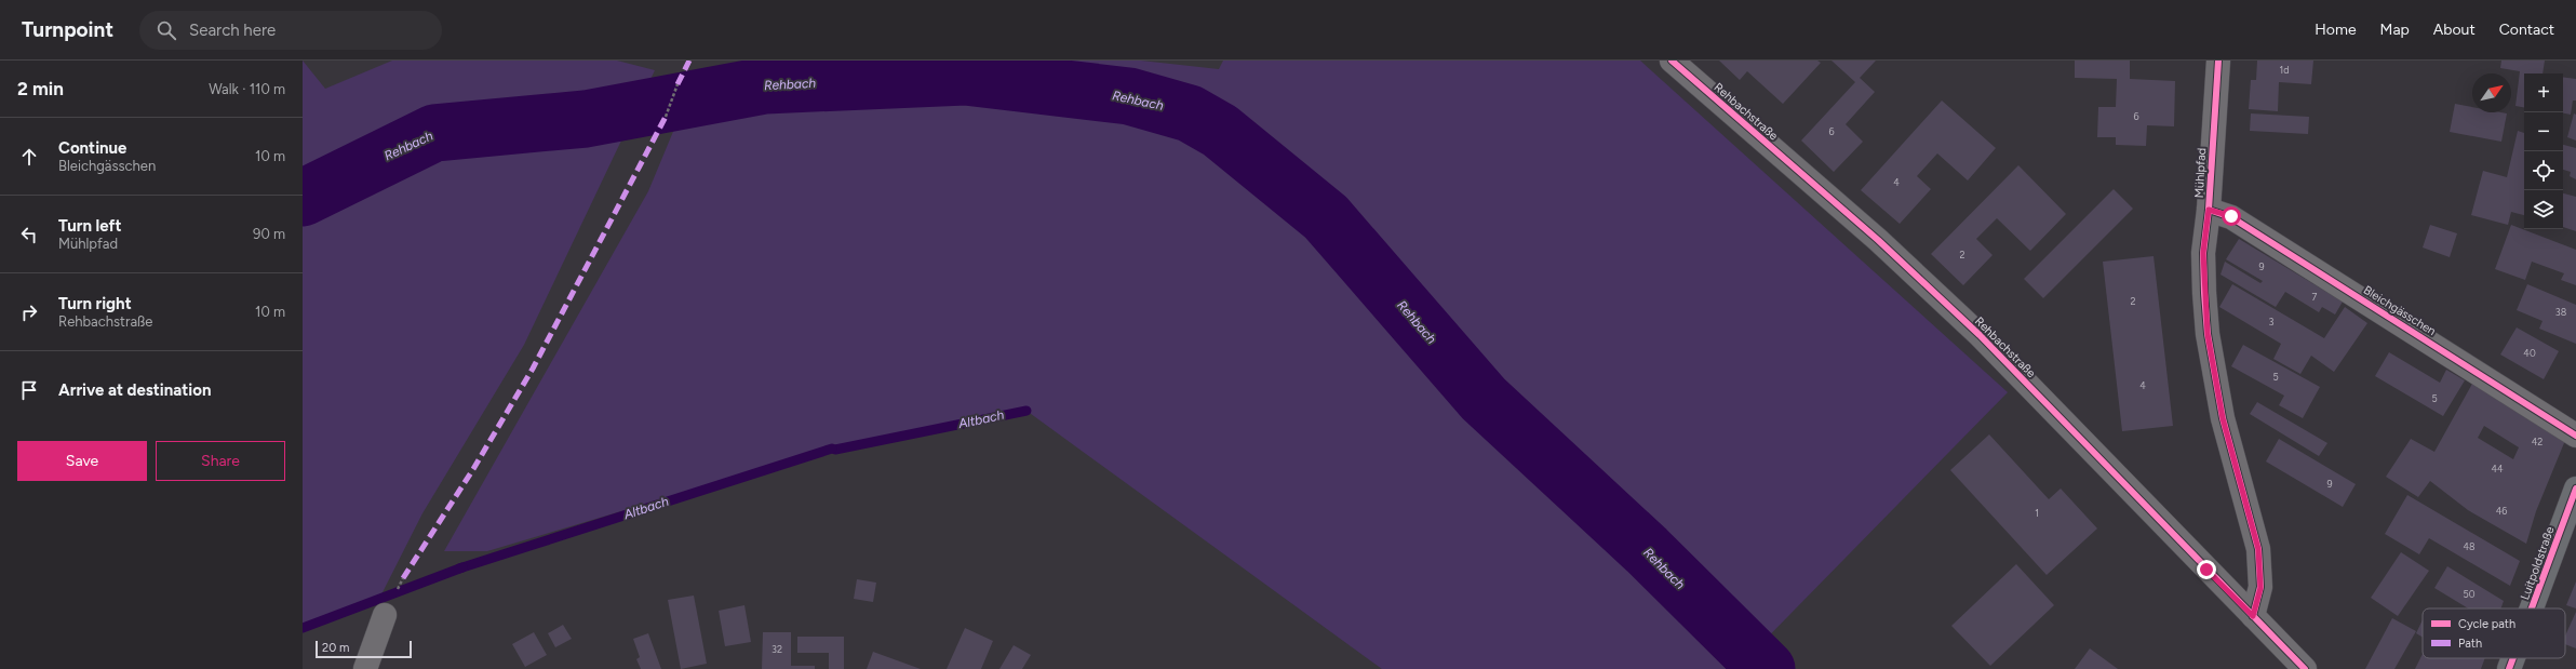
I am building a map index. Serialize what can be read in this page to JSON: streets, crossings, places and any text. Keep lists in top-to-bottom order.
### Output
{
  "streets": {
    "street": [
      "Rehbachstraße",
      "Mühlpfad",
      "Bleichgässchen",
      "Luitpoldstraße"
    ]
  },
  "crossings": [
    ["Rehbachstraße", "Mühlpfad"],
    ["Mühlpfad", "Bleichgässchen"]
  ],
  "water": ["Rehbach", "Altbach"],
  "house_numbers": [
    "1d",
    "6",
    "6",
    "4",
    "2",
    "9",
    "7",
    "2",
    "38",
    "3",
    "40",
    "5",
    "4",
    "5",
    "42",
    "44",
    "9",
    "46",
    "1",
    "48",
    "50",
    "32"
  ],
  "legend": ["Cycle path", "Path"],
  "scale_bar": "20 m",
  "north": "top right",
  "page": {
    "header": "Turnpoint",
    "search": "Search here",
    "nav": [
      "Home",
      "Map",
      "About",
      "Contact"
    ],
    "heading": ["2 min", "Walk · 110 m"],
    "map_buttons": ["+", "−"],
    "list": [
      ["Continue", "Bleichgässchen", "10 m"],
      ["Turn left", "Mühlpfad", "90 m"],
      ["Turn right", "Rehbachstraße", "10 m"],
      "Arrive at destination"
    ],
    "buttons": ["Save", "Share"],
    "scale": "20 m"
  }
}
